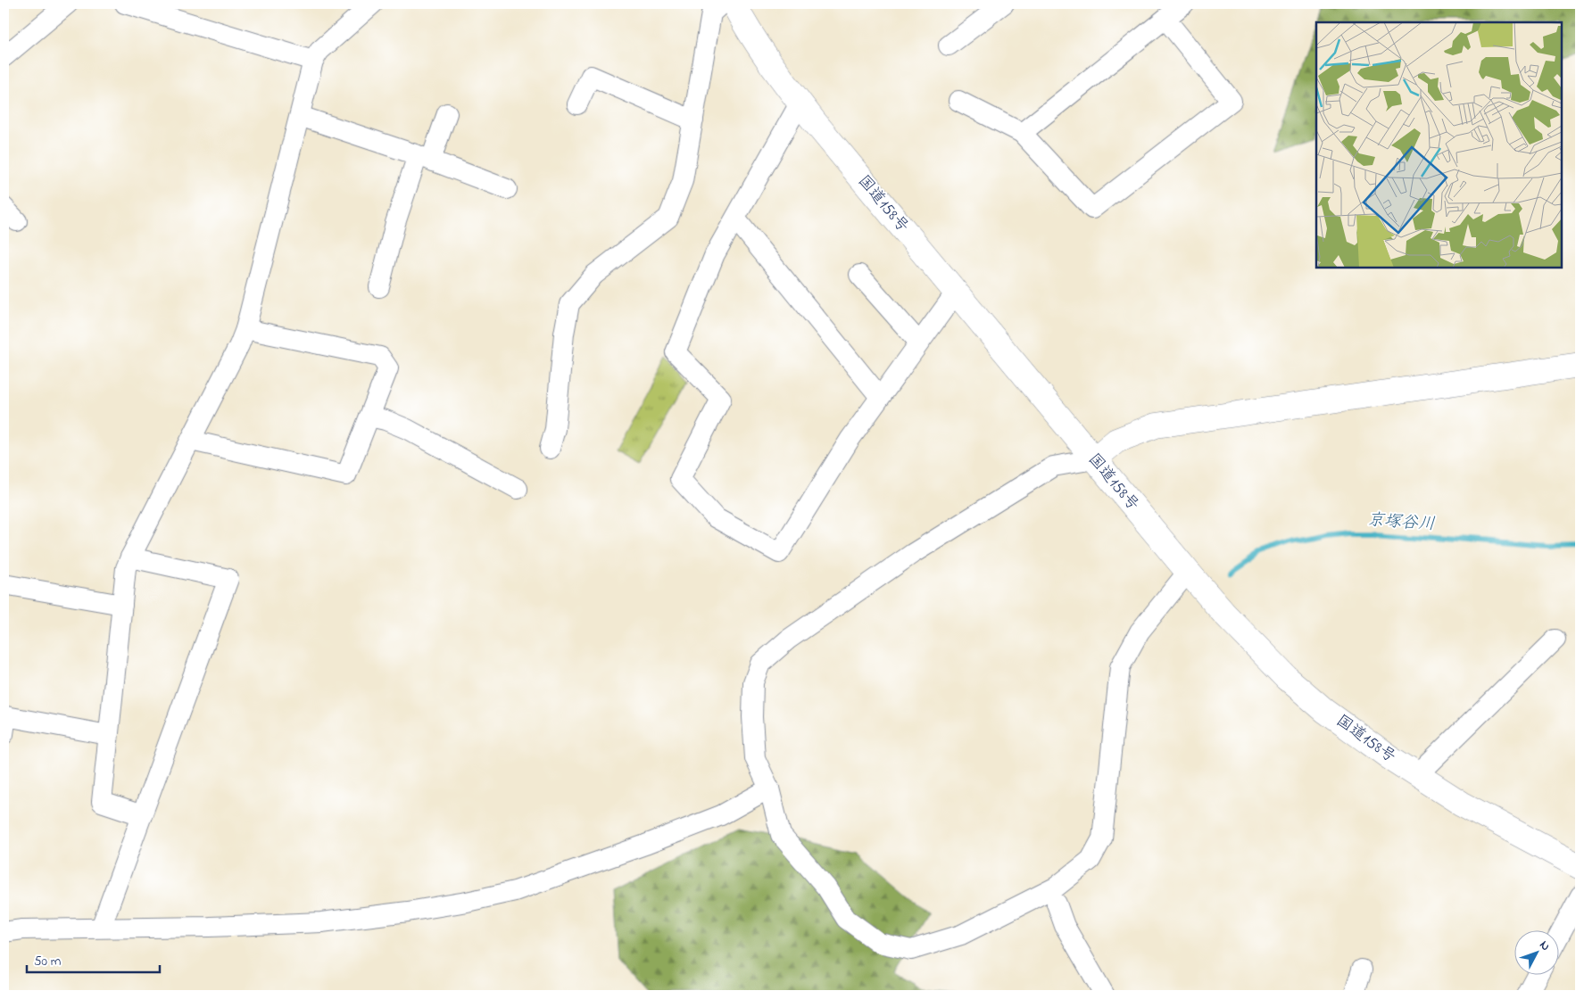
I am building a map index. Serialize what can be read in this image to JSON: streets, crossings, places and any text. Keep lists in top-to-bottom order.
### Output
{
  "streets": {
    "main road": ["国道158号"]
  },
  "water": ["京塚谷川"],
  "scale_bar": "50 m",
  "north": "top right"
}
